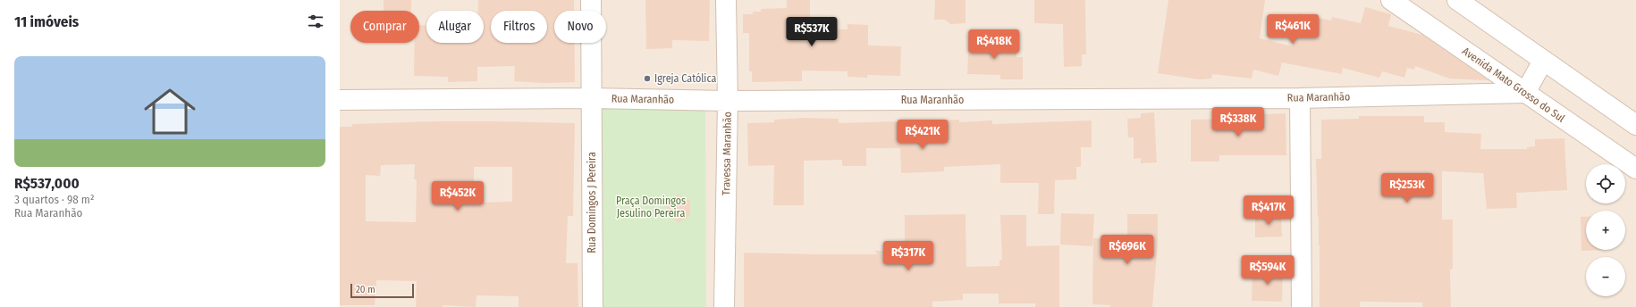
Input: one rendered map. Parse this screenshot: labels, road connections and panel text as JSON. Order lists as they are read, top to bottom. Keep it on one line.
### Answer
{"streets":{"street":["Avenida Mato Grosso do Sul","Rua Maranhão","Travessa Maranhão","Rua Domingos J Pereira"]},"crossings":[["Avenida Mato Grosso do Sul","Rua Maranhão"],["Rua Maranhão","Travessa Maranhão"],["Rua Maranhão","Rua Domingos J Pereira"]],"parks":["Praça Domingos Jesulino Pereira"],"places":["Igreja Católica"],"scale_bar":"20 m","page":{"heading":"11 imóveis","chip":["Comprar","Alugar","Filtros","Novo"],"price":["R$461K","R$537K","R$418K","R$338K","R$421K","R$253K","R$452K","R$417K","R$696K","R$317K","R$594K"],"list":[{"name":"R$537,000","note":"3 quartos · 98 m² · Rua Maranhão"}],"map_buttons":["+","−"],"scale":"20 m"}}
